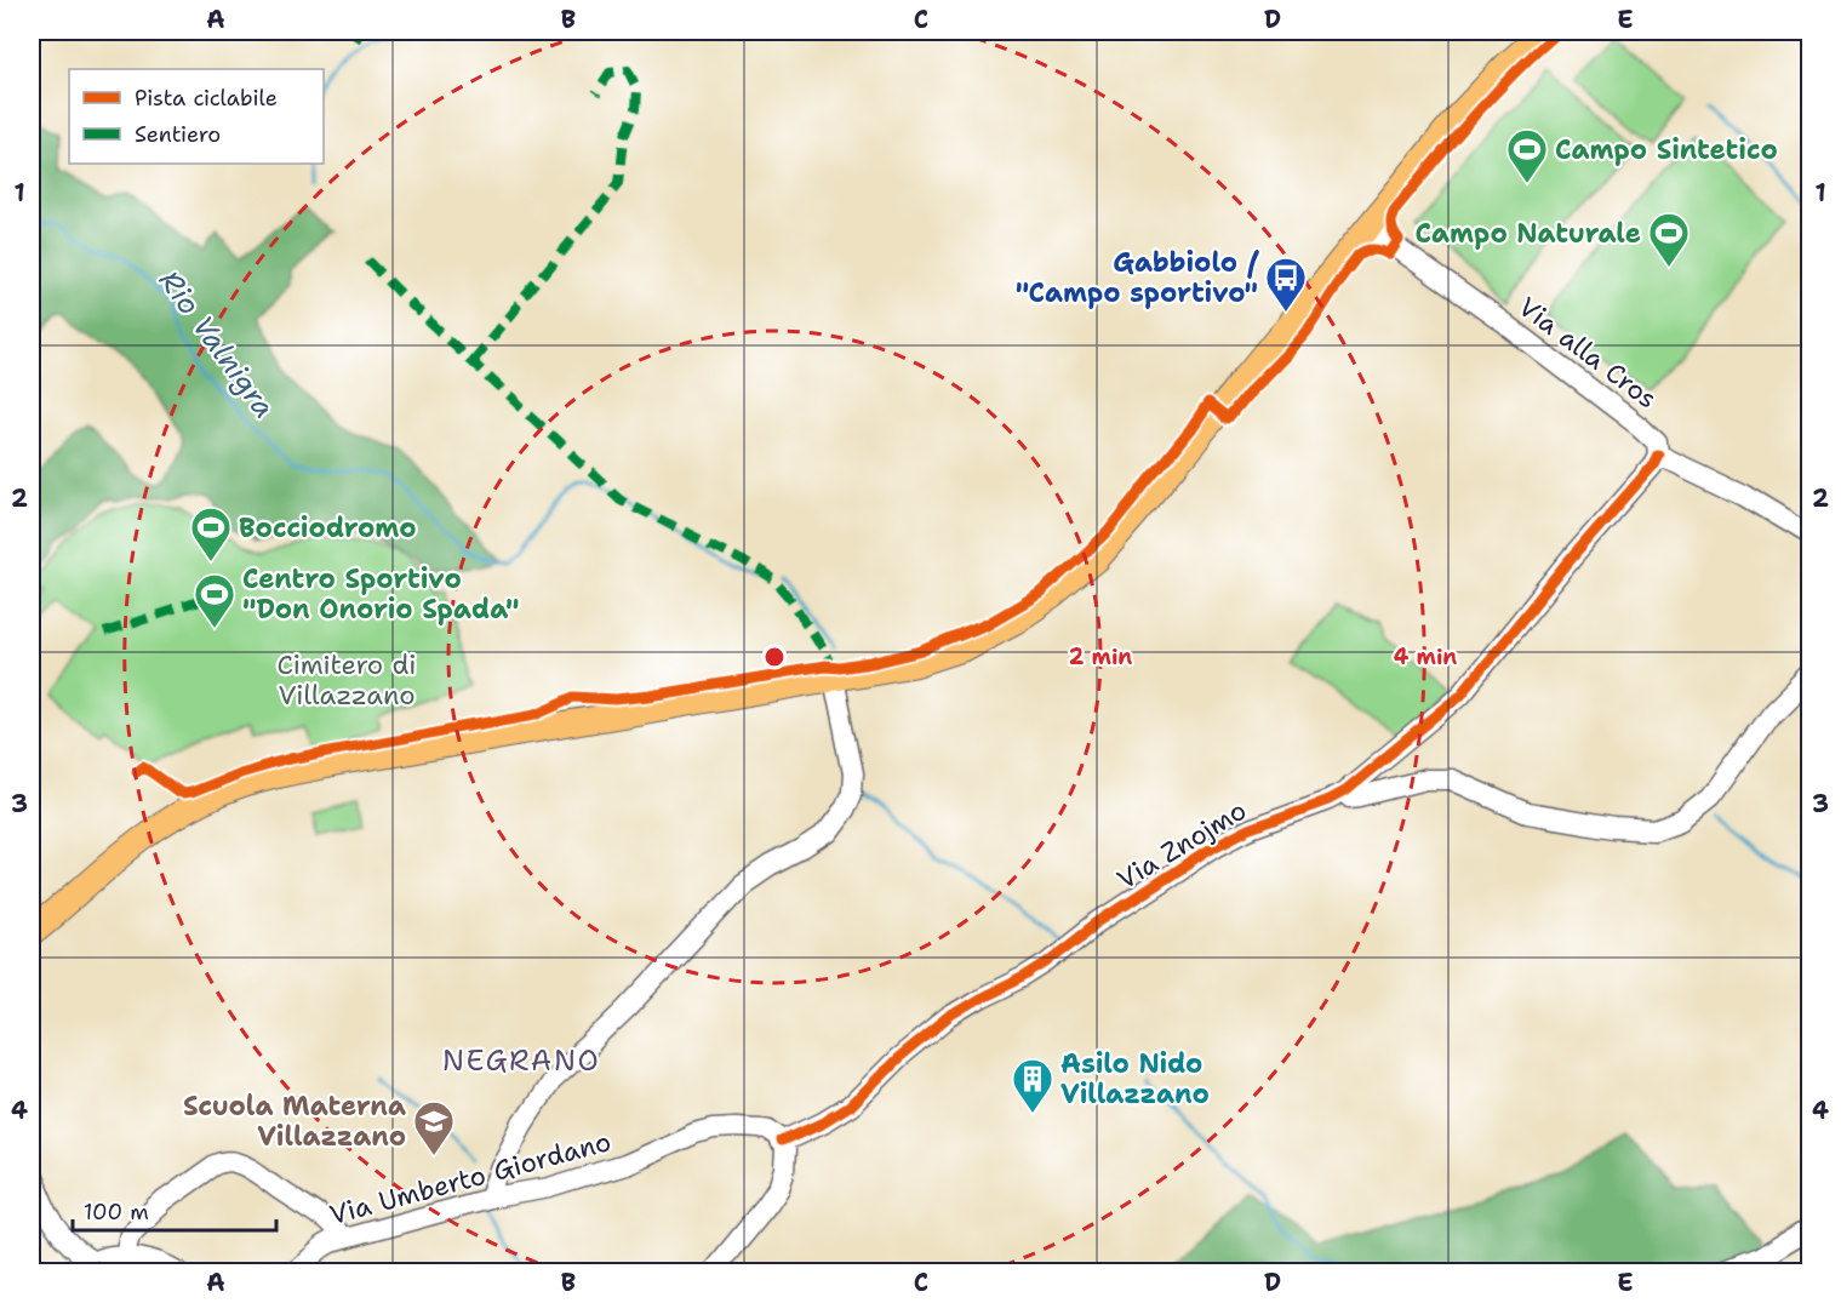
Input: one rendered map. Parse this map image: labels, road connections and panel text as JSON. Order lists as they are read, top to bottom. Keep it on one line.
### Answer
{"streets":{"street":["Via alla Cros","Via Znojmo","Via Umberto Giordano"]},"crossings":[["Via alla Cros","Via Znojmo"],["Via Znojmo","Via Umberto Giordano"]],"districts":["NEGRANO"],"water":["Rio Valnigra"],"parks":["Cimitero di Villazzano"],"places":{"sports":["Campo Sintetico","Campo Naturale","Bocciodromo","Centro Sportivo \"Don Onorio Spada\""],"bus stop":["Gabbiolo / \"Campo sportivo\""],"building":["Asilo Nido Villazzano"],"school or university":["Scuola Materna Villazzano"]},"legend":["Pista ciclabile","Sentiero"],"scale_bar":"100 m","grid":{"columns":["A","B","C","D","E"],"rows":["1","2","3","4"]},"rings":["2 min","4 min"]}
